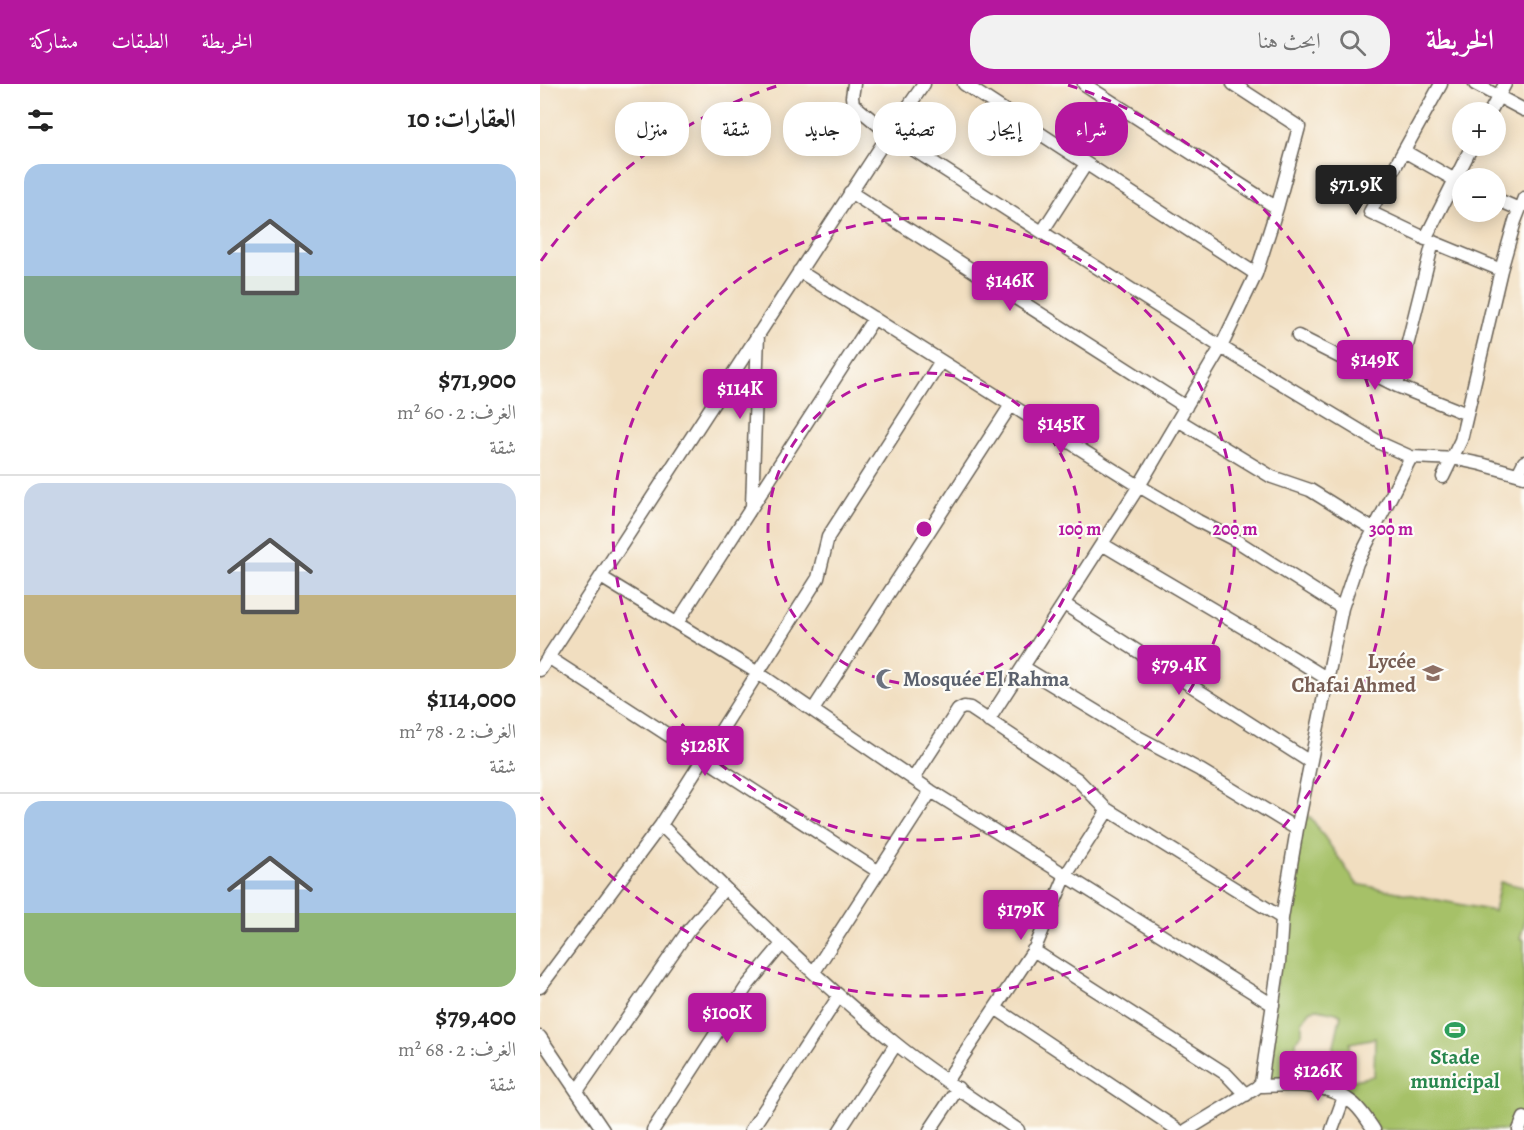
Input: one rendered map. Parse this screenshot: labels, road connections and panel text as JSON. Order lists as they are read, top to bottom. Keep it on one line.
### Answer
{"places":{"school or university":["Lycée Chafai Ahmed"],"mosque":["Mosquée El Rahma"],"sports":["Stade municipal"]},"page":{"header":"الخريطة","search":"ابحث هنا","nav":["الخريطة","الطبقات","مشاركة"],"heading":"العقارات: 10","map_buttons":["+","−"],"chip":["شراء","إيجار","تصفية","جديد","شقة","منزل"],"list":[{"name":"$71,900","note":"الغرف: 2 · 60 m² · شقة"},{"name":"$114,000","note":"الغرف: 2 · 78 m² · شقة"},{"name":"$79,400","note":"الغرف: 2 · 68 m² · شقة"}],"price":["$71.9K","$146K","$149K","$114K","$145K","$79.4K","$128K","$179K","$100K","$126K"]},"rings":["100 m","200 m","300 m"]}
